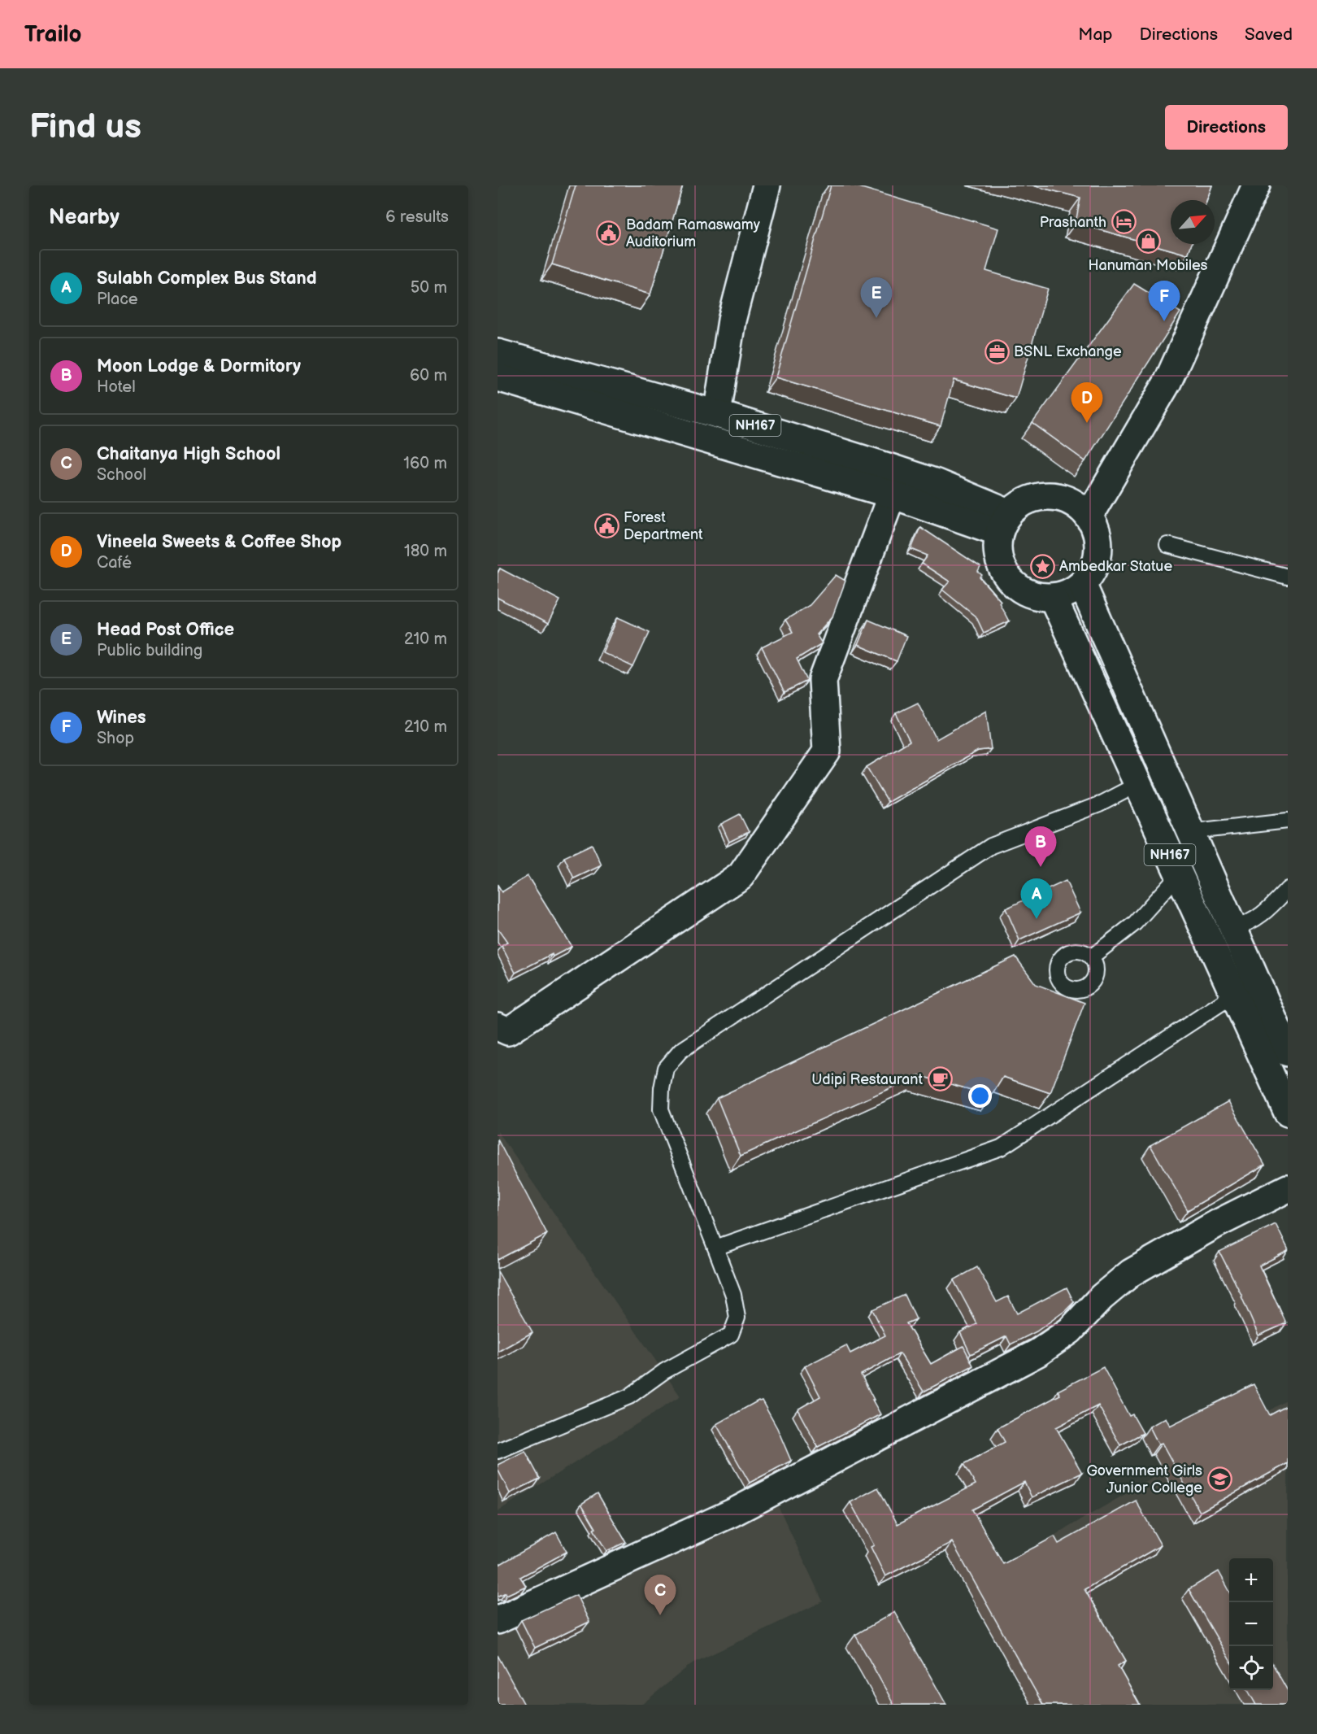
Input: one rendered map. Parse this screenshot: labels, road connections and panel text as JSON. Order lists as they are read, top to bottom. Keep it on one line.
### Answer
{"streets":{"main road":["NH167"]},"places":{"hotel":["Prashanth"],"public building":["Badam Ramaswamy Auditorium","Forest Department"],"shop":["Hanuman Mobiles"],"office":["BSNL Exchange"],"place":["Ambedkar Statue"],"cafe":["Udipi Restaurant"],"school or university":["Government Girls Junior College"]},"north":"top right","page":{"header":"Trailo","nav":["Map","Directions","Saved"],"buttons":"Directions","title":"Find us","heading":["Nearby","6 results"],"list":[{"mark":"A","name":"Sulabh Complex Bus Stand","note":"Place","value":"50 m"},{"mark":"B","name":"Moon Lodge & Dormitory","note":"Hotel","value":"60 m"},{"mark":"C","name":"Chaitanya High School","note":"School","value":"160 m"},{"mark":"D","name":"Vineela Sweets & Coffee Shop","note":"Café","value":"180 m"},{"mark":"E","name":"Head Post Office","note":"Public building","value":"210 m"},{"mark":"F","name":"Wines","note":"Shop","value":"210 m"}],"pins":["E","F","D","B","A","C"],"map_buttons":["+","−"]}}
